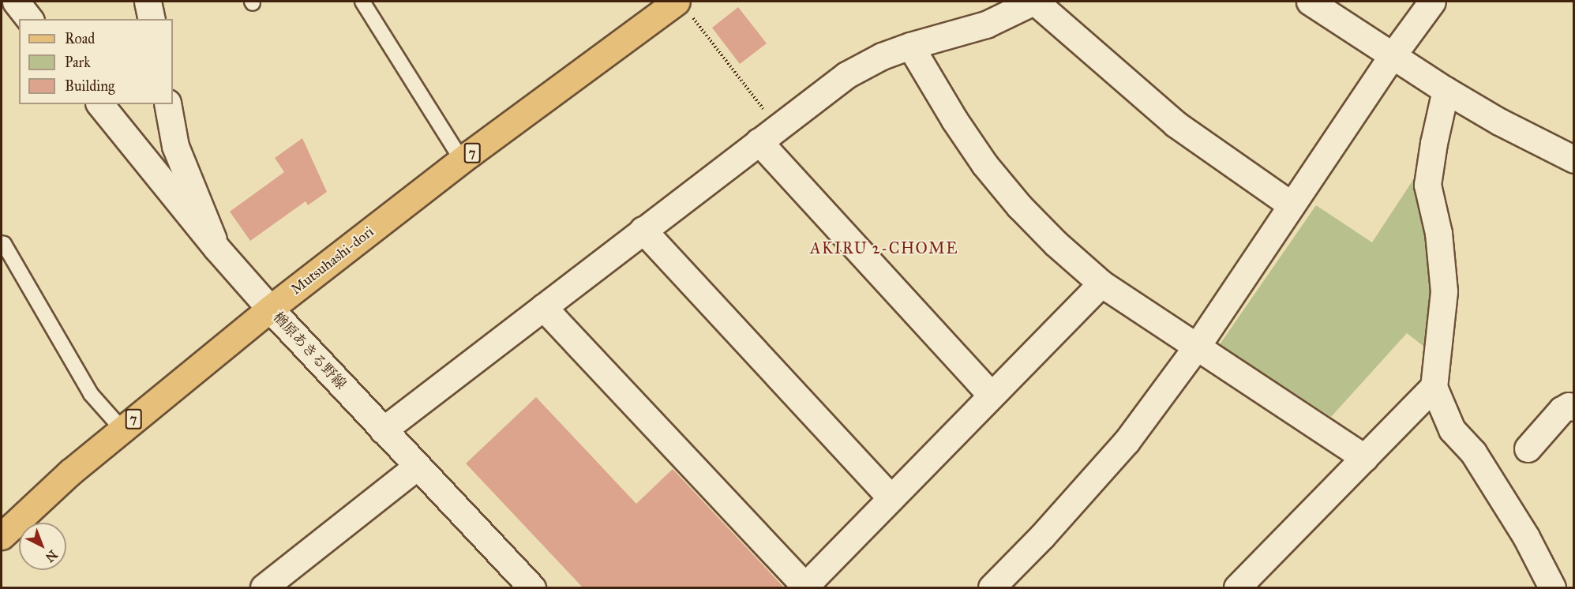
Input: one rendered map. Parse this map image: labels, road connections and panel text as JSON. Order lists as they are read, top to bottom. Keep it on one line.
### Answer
{"streets":{"main road":["7","Mutsuhashi-dori"],"street":["楢原あきる野線"]},"crossings":[["Mutsuhashi-dori","楢原あきる野線"]],"districts":["AKIRU 2-CHOME"],"legend":["Road","Park","Building"],"north":"bottom right"}
